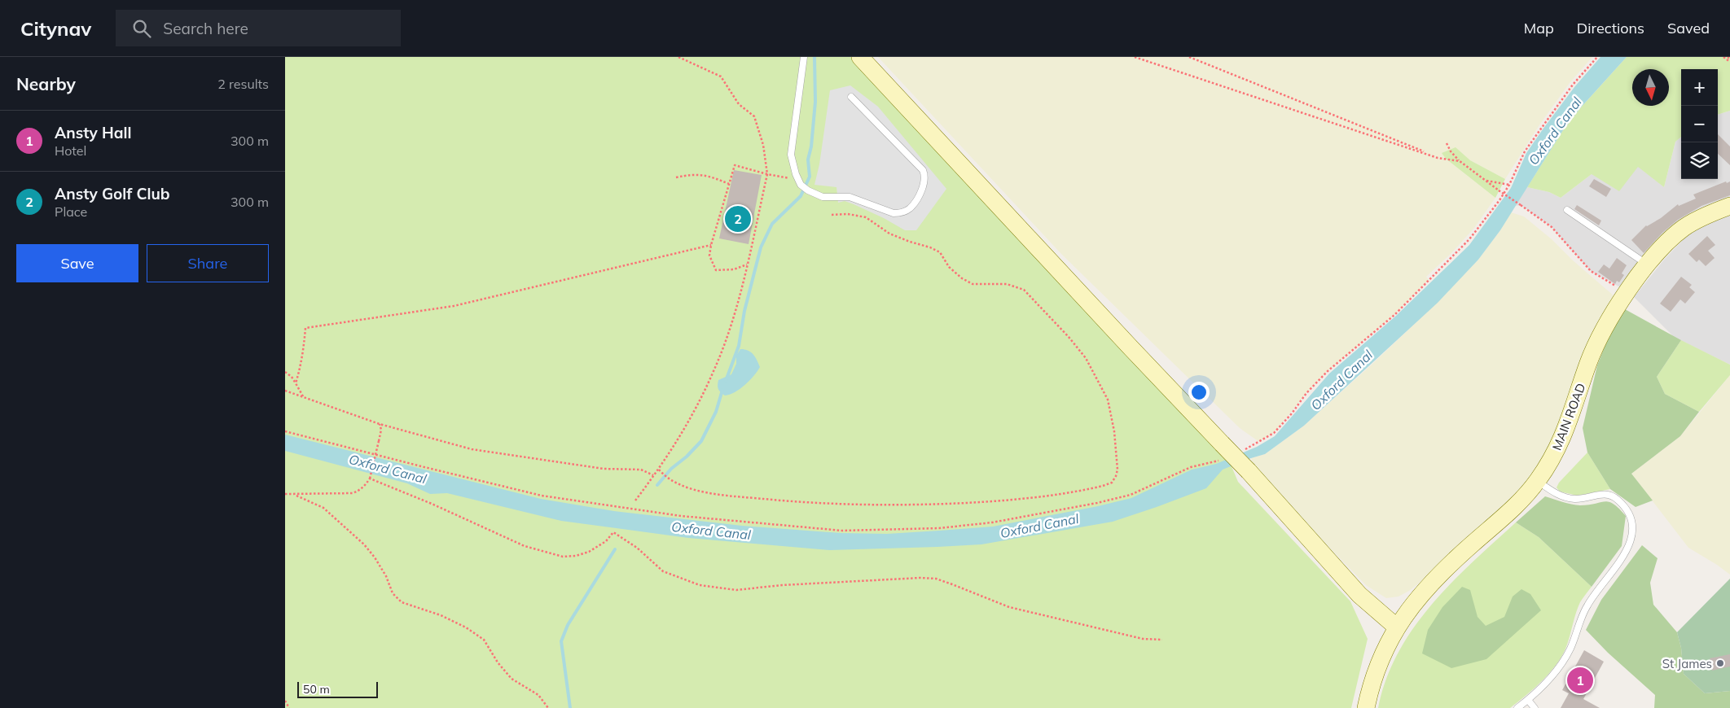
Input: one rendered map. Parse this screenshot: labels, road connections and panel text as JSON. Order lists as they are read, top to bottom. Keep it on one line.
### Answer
{"streets":{"main road":["MAIN ROAD"]},"water":["Oxford Canal"],"places":["St James"],"scale_bar":"50 m","north":"bottom","page":{"header":"Citynav","search":"Search here","nav":["Map","Directions","Saved"],"heading":["Nearby","2 results"],"map_buttons":["+","−"],"list":[{"mark":"1","name":"Ansty Hall","note":"Hotel","value":"300 m"},{"mark":"2","name":"Ansty Golf Club","note":"Place","value":"300 m"}],"pins":["2","1"],"buttons":["Save","Share"],"scale":"50 m"}}
